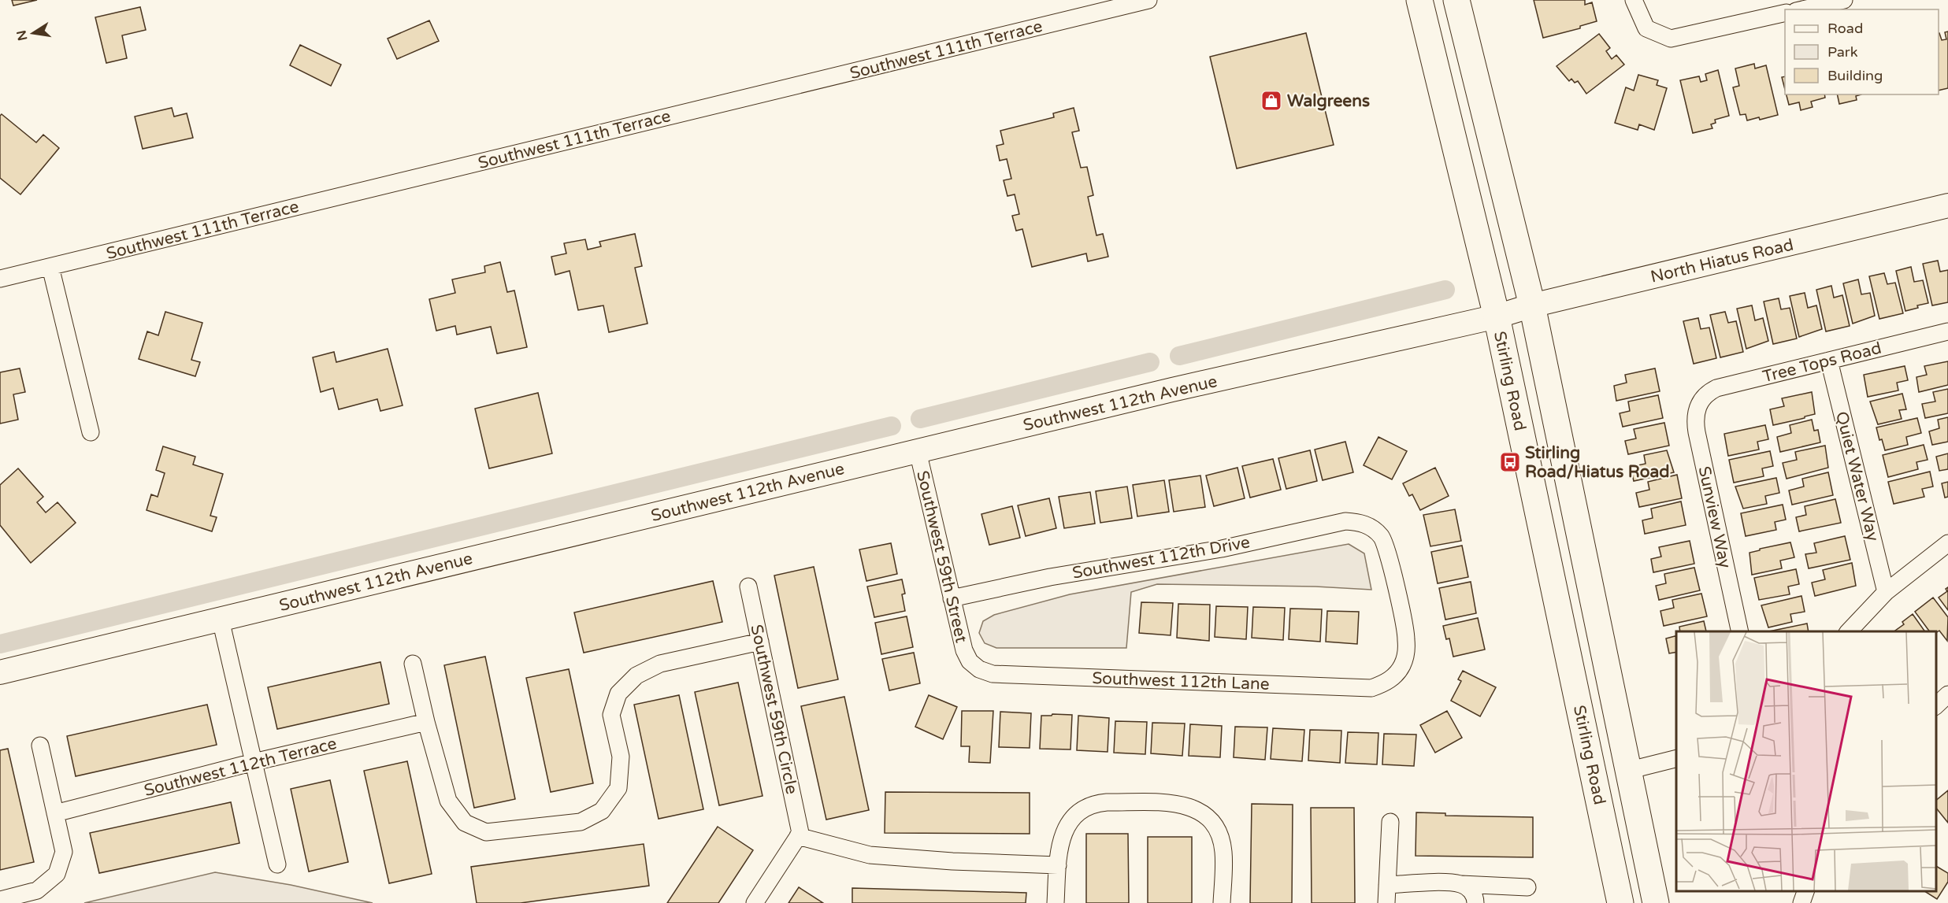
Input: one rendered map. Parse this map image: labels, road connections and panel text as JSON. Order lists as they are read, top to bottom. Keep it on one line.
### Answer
{"streets":{"main road":["Stirling Road"],"street":["Southwest 111th Terrace","North Hiatus Road","Tree Tops Road","Southwest 112th Avenue","Quiet Water Way","Sunview Way","Southwest 59th Street","Southwest 112th Drive","Southwest 112th Lane","Southwest 59th Circle","Southwest 112th Terrace"]},"crossings":[["North Hiatus Road","Stirling Road"],["North Hiatus Road","Southwest 112th Avenue"],["Tree Tops Road","Quiet Water Way"],["Tree Tops Road","Sunview Way"],["Stirling Road","Southwest 112th Avenue"],["Southwest 112th Avenue","Southwest 59th Street"],["Southwest 59th Street","Southwest 112th Drive"],["Southwest 59th Street","Southwest 112th Lane"],["Southwest 112th Drive","Southwest 112th Lane"]],"places":{"shop":["Walgreens"],"bus stop":["Stirling Road/Hiatus Road"]},"legend":["Road","Park","Building"],"north":"left"}
